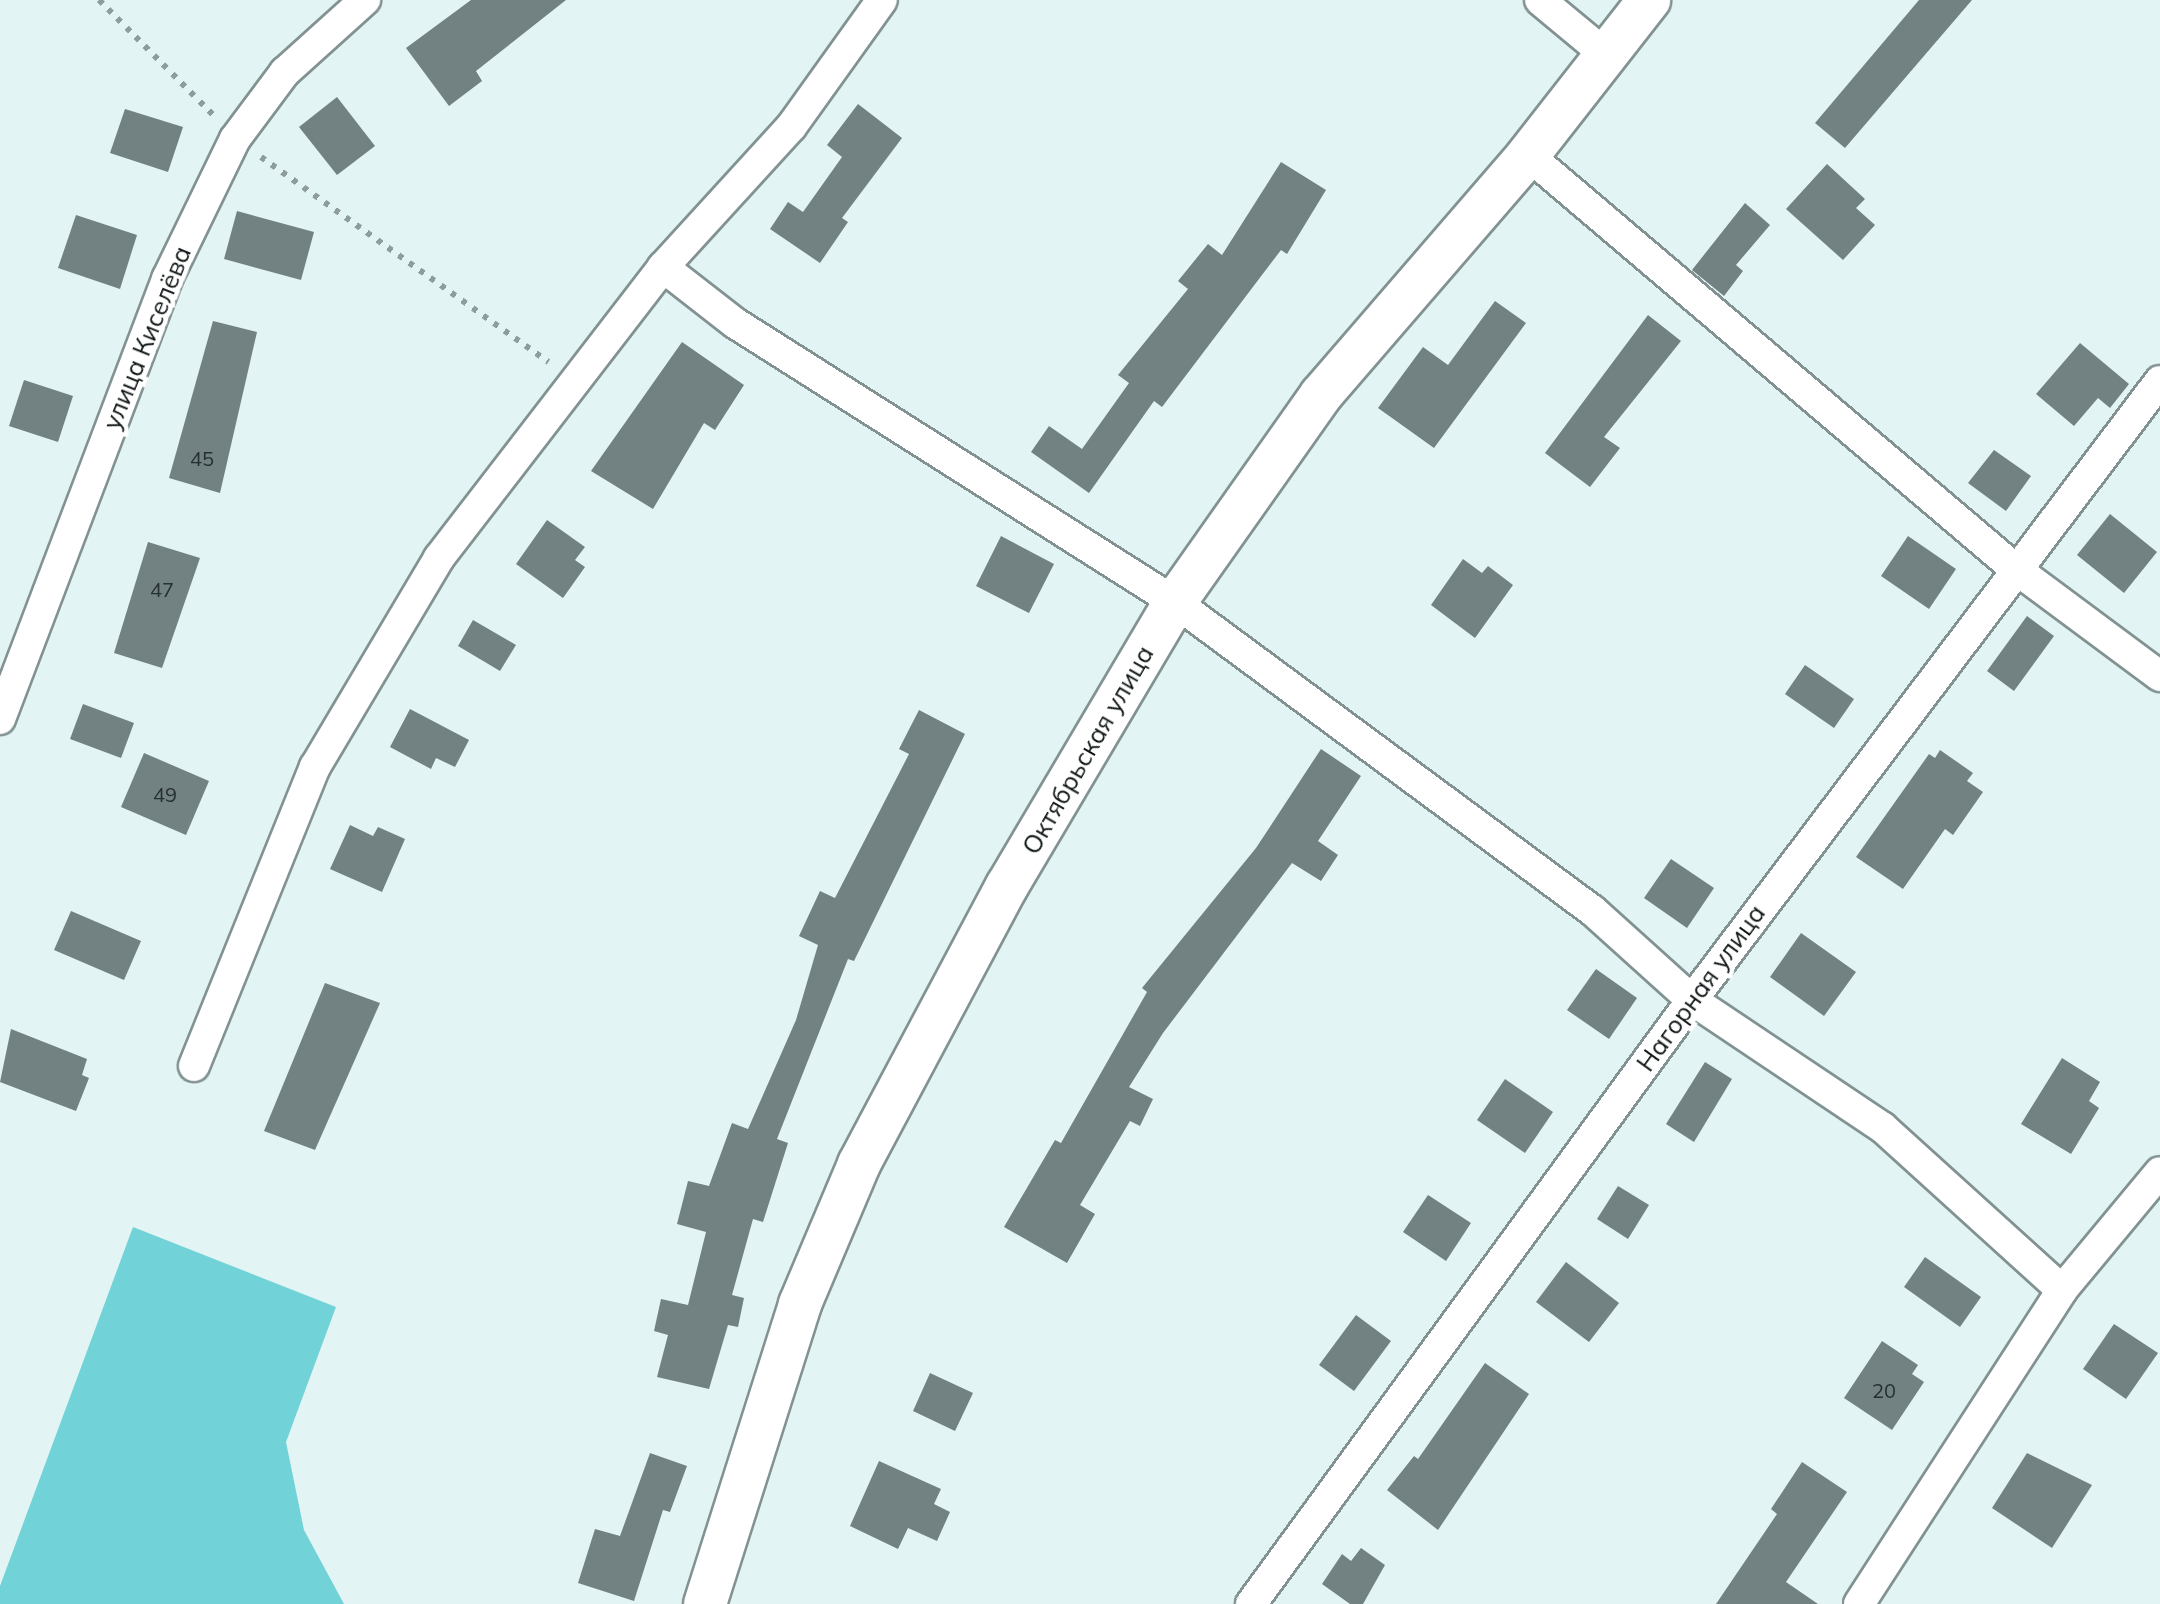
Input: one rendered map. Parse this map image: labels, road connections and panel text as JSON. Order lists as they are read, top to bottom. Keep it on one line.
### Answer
{"streets":{"street":["улица Киселёва","Октябрьская улица","Нагорная улица"]},"house_numbers":["45","47","49","20"]}
